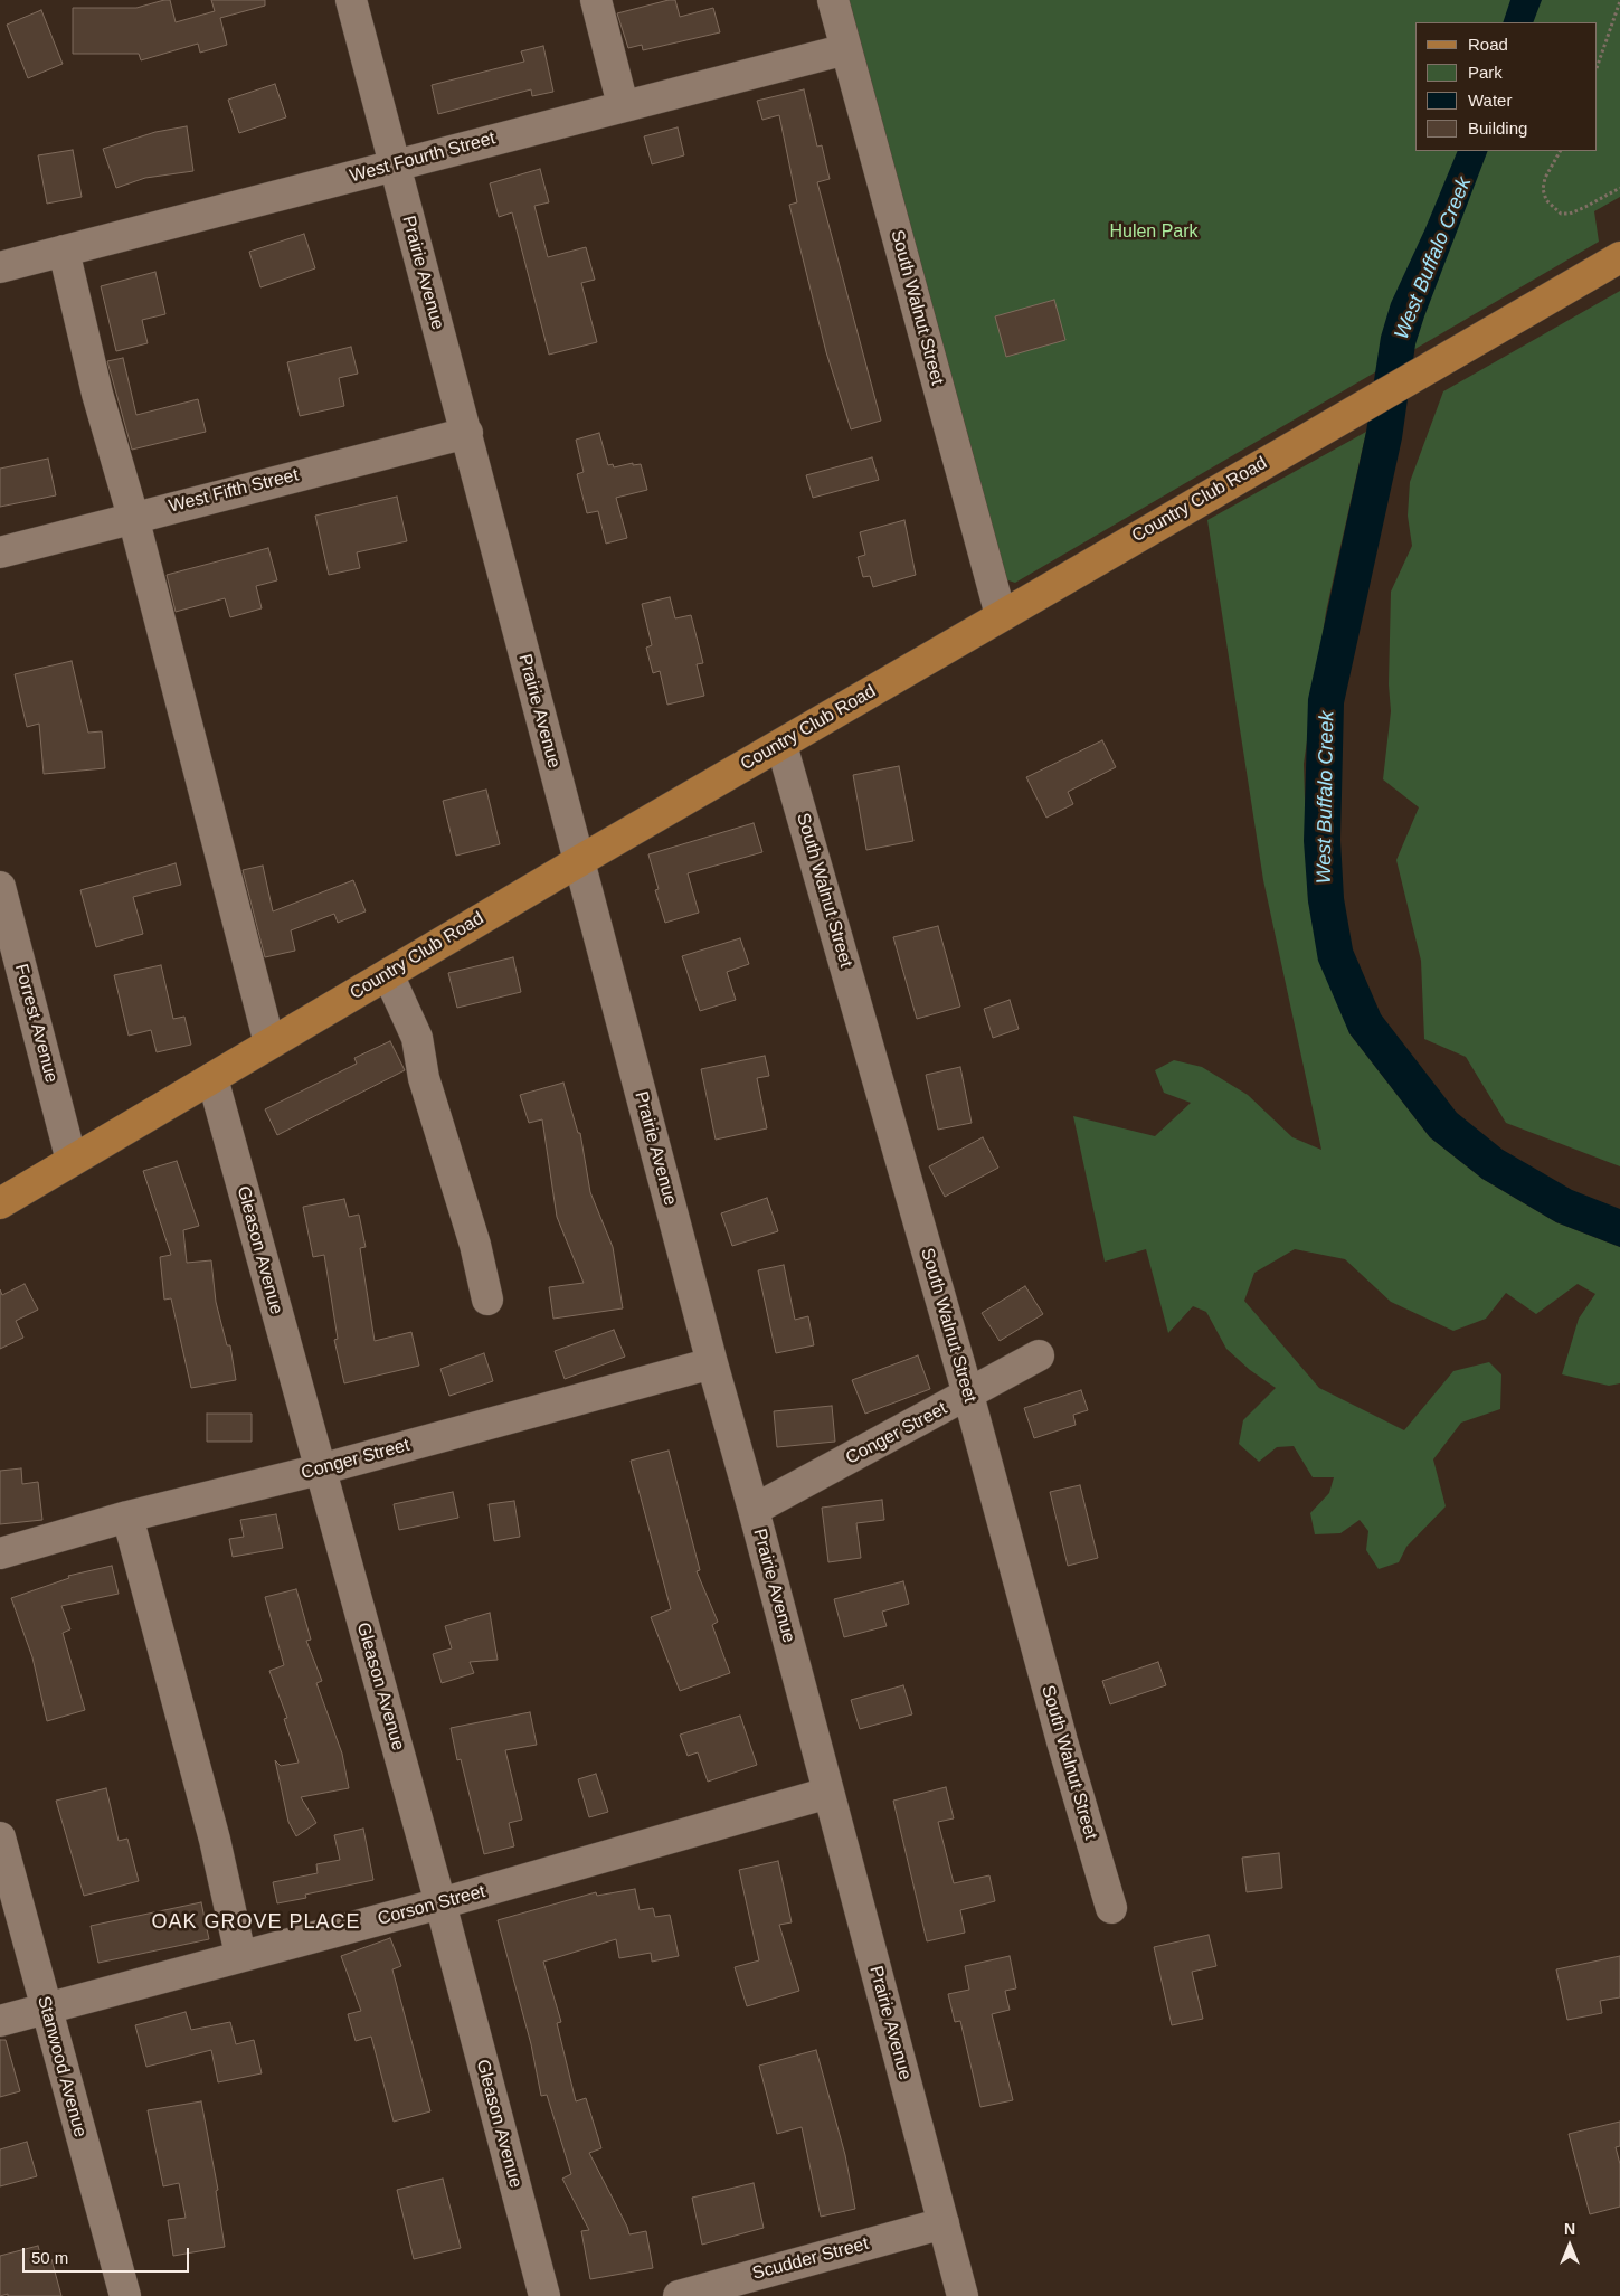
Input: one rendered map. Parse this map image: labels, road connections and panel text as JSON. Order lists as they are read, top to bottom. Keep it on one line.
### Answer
{"streets":{"main road":["Country Club Road"],"street":["West Fourth Street","Prairie Avenue","South Walnut Street","West Fifth Street","Forrest Avenue","Gleason Avenue","Conger Street","Corson Street","Stanwood Avenue","Scudder Street"]},"crossings":[["West Fourth Street","Prairie Avenue"],["West Fourth Street","South Walnut Street"],["Prairie Avenue","West Fifth Street"],["Prairie Avenue","Country Club Road"],["Prairie Avenue","Conger Street"],["Prairie Avenue","Corson Street"],["Prairie Avenue","Scudder Street"],["South Walnut Street","Country Club Road"],["South Walnut Street","Conger Street"],["Country Club Road","Forrest Avenue"],["Country Club Road","Gleason Avenue"],["Gleason Avenue","Conger Street"],["Gleason Avenue","Corson Street"],["Corson Street","Stanwood Avenue"]],"districts":["OAK GROVE PLACE"],"water":["West Buffalo Creek"],"parks":["Hulen Park"],"legend":["Road","Park","Water","Building"],"scale_bar":"50 m","north":"top"}
